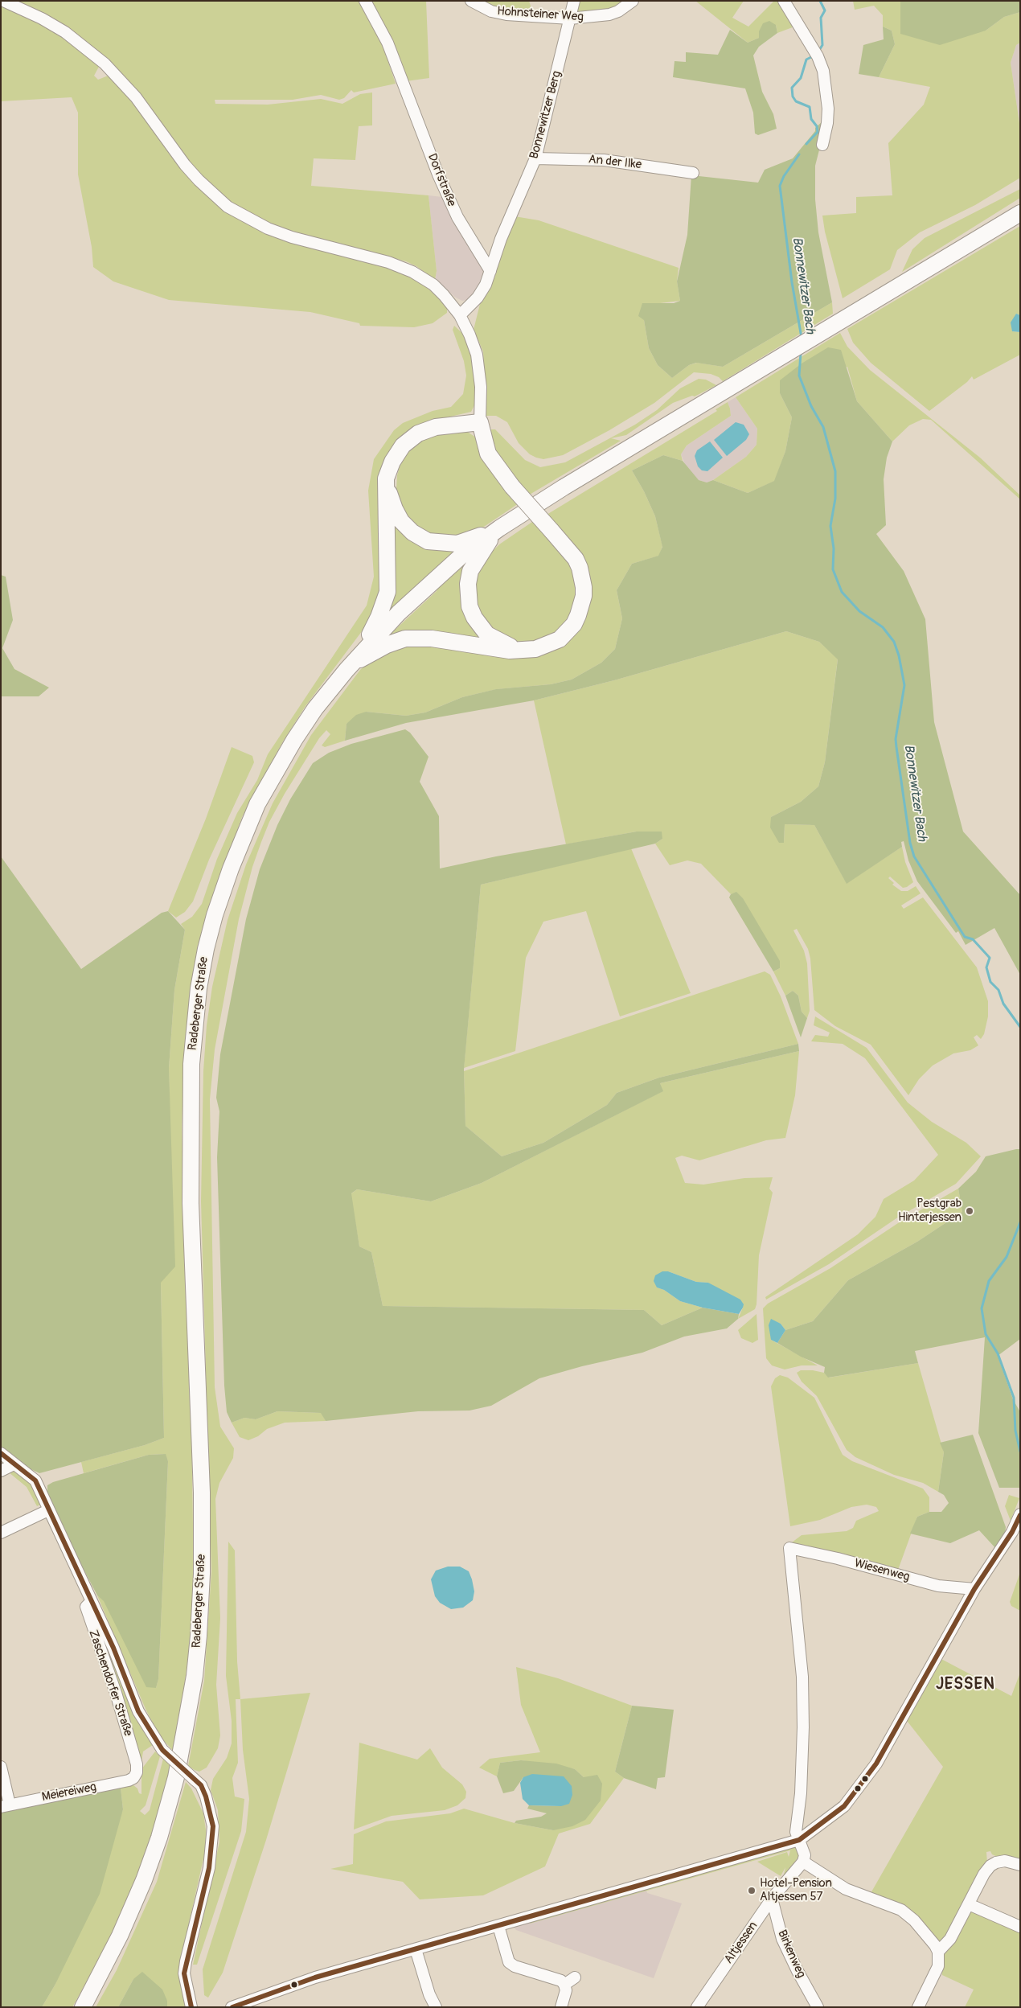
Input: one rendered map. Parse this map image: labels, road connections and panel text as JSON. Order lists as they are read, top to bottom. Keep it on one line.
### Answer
{"streets":{"highway":["Radeberger Straße"],"street":["Hohnsteiner Weg","Bonnewitzer Berg","An der Ilke","Dorfstraße","Wiesenweg","Zaschendorfer Straße","Meiereiweg","Altjessen","Birkenweg"]},"crossings":[["Hohnsteiner Weg","Bonnewitzer Berg"],["Bonnewitzer Berg","An der Ilke"],["Bonnewitzer Berg","Dorfstraße"],["Zaschendorfer Straße","Meiereiweg"],["Altjessen","Birkenweg"]],"districts":["JESSEN"],"water":["Bonnewitzer Bach"],"places":["Pestgrab Hinterjessen","Hotel-Pension Altjessen 57"]}
